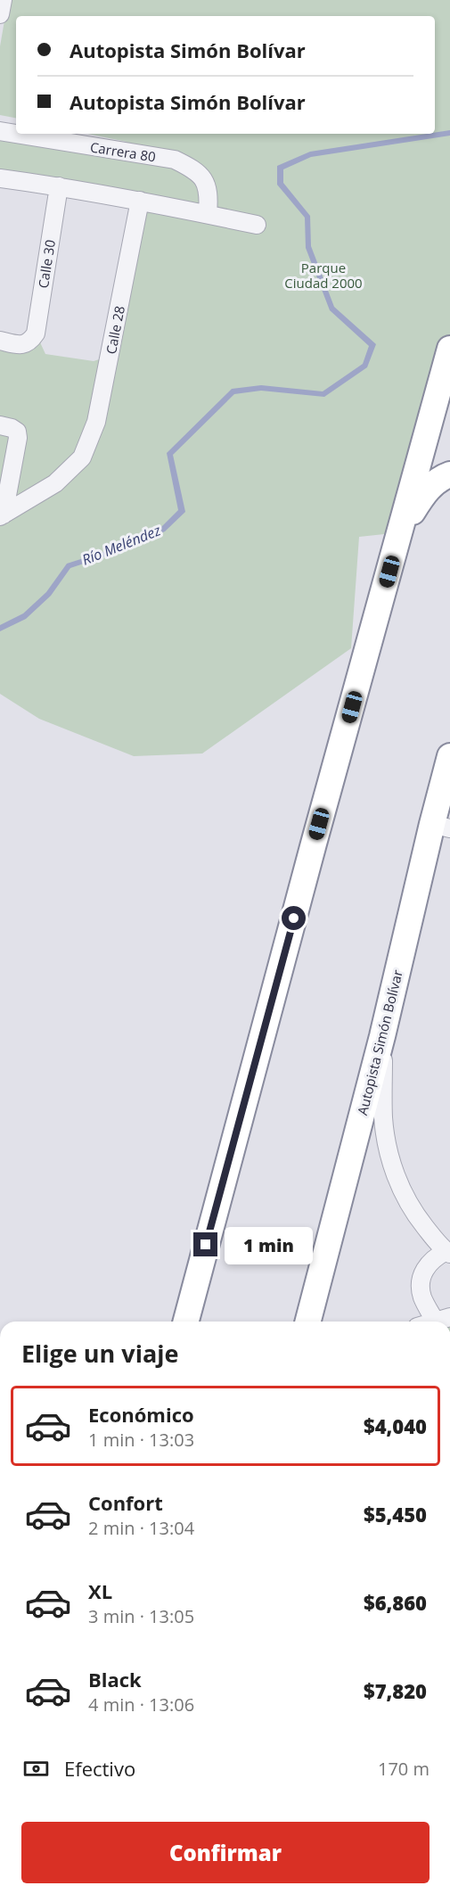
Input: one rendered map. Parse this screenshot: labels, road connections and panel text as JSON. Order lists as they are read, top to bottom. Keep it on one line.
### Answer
{"streets":{"highway":["Autopista Simón Bolívar"],"street":["Carrera 80","Calle 30","Calle 28"]},"water":["Río Meléndez"],"parks":["Parque Ciudad 2000"],"page":{"banner":["Autopista Simón Bolívar","Autopista Simón Bolívar"],"bubble":"1 min","heading":"Elige un viaje","list":[{"name":"Económico","note":"1 min · 13:03","value":"$4,040"},{"name":"Confort","note":"2 min · 13:04","value":"$5,450"},{"name":"XL","note":"3 min · 13:05","value":"$6,860"},{"name":"Black","note":"4 min · 13:06","value":"$7,820"}],"pay":["Efectivo","170 m"],"buttons":"Confirmar"}}
